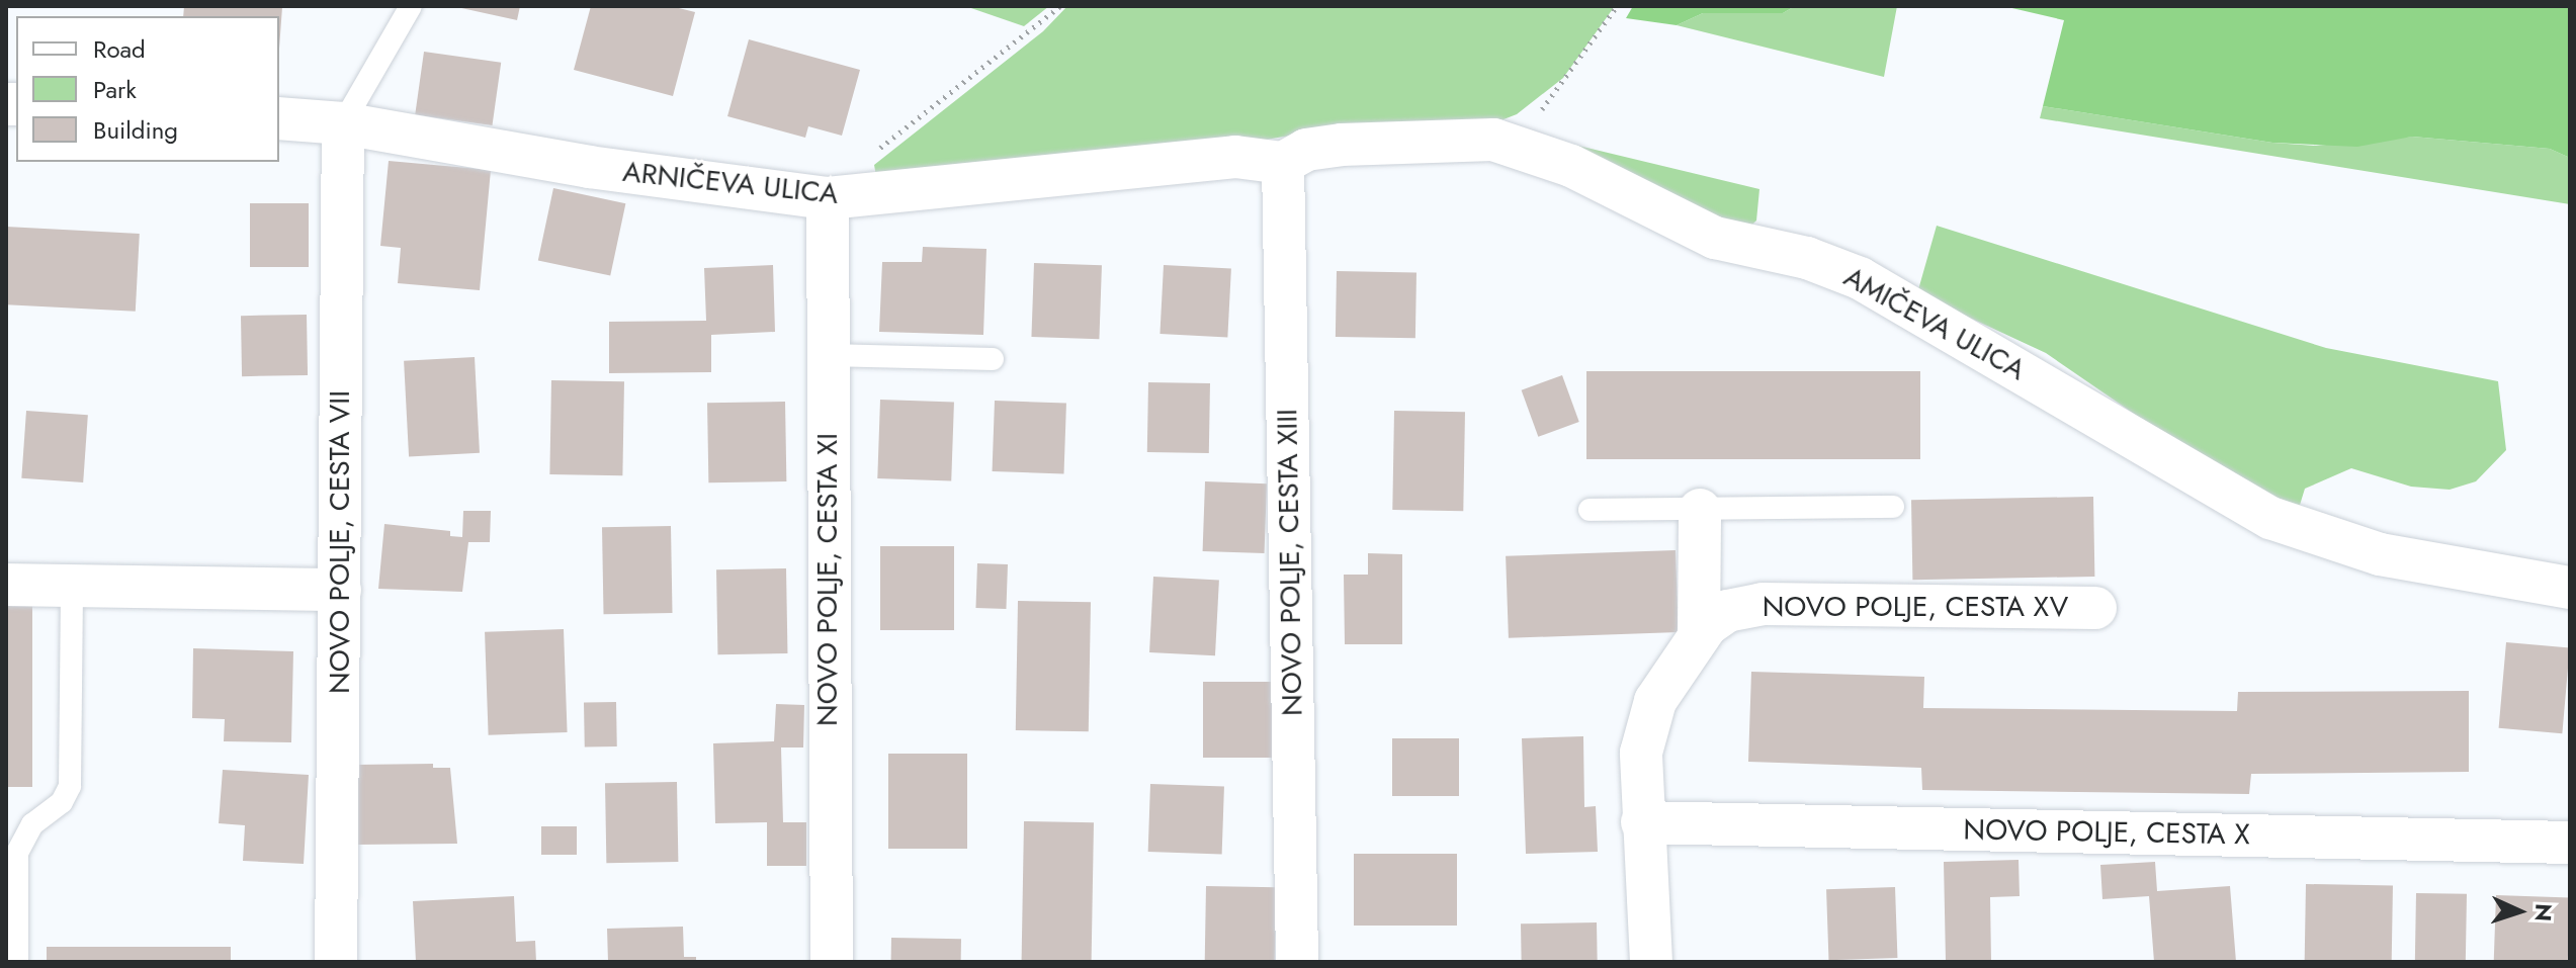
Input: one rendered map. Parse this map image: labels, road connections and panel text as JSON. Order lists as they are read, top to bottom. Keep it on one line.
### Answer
{"streets":{"street":["ARNIČEVA ULICA","AMIČEVA ULICA","NOVO POLJE, CESTA VII","NOVO POLJE, CESTA XIII","NOVO POLJE, CESTA XI","NOVO POLJE, CESTA XV","NOVO POLJE, CESTA X"]},"crossings":[["ARNIČEVA ULICA","AMIČEVA ULICA"],["ARNIČEVA ULICA","NOVO POLJE, CESTA VII"],["ARNIČEVA ULICA","NOVO POLJE, CESTA XIII"],["ARNIČEVA ULICA","NOVO POLJE, CESTA XI"],["AMIČEVA ULICA","NOVO POLJE, CESTA XIII"],["NOVO POLJE, CESTA XV","NOVO POLJE, CESTA X"]],"legend":["Road","Park","Building"],"north":"right"}
